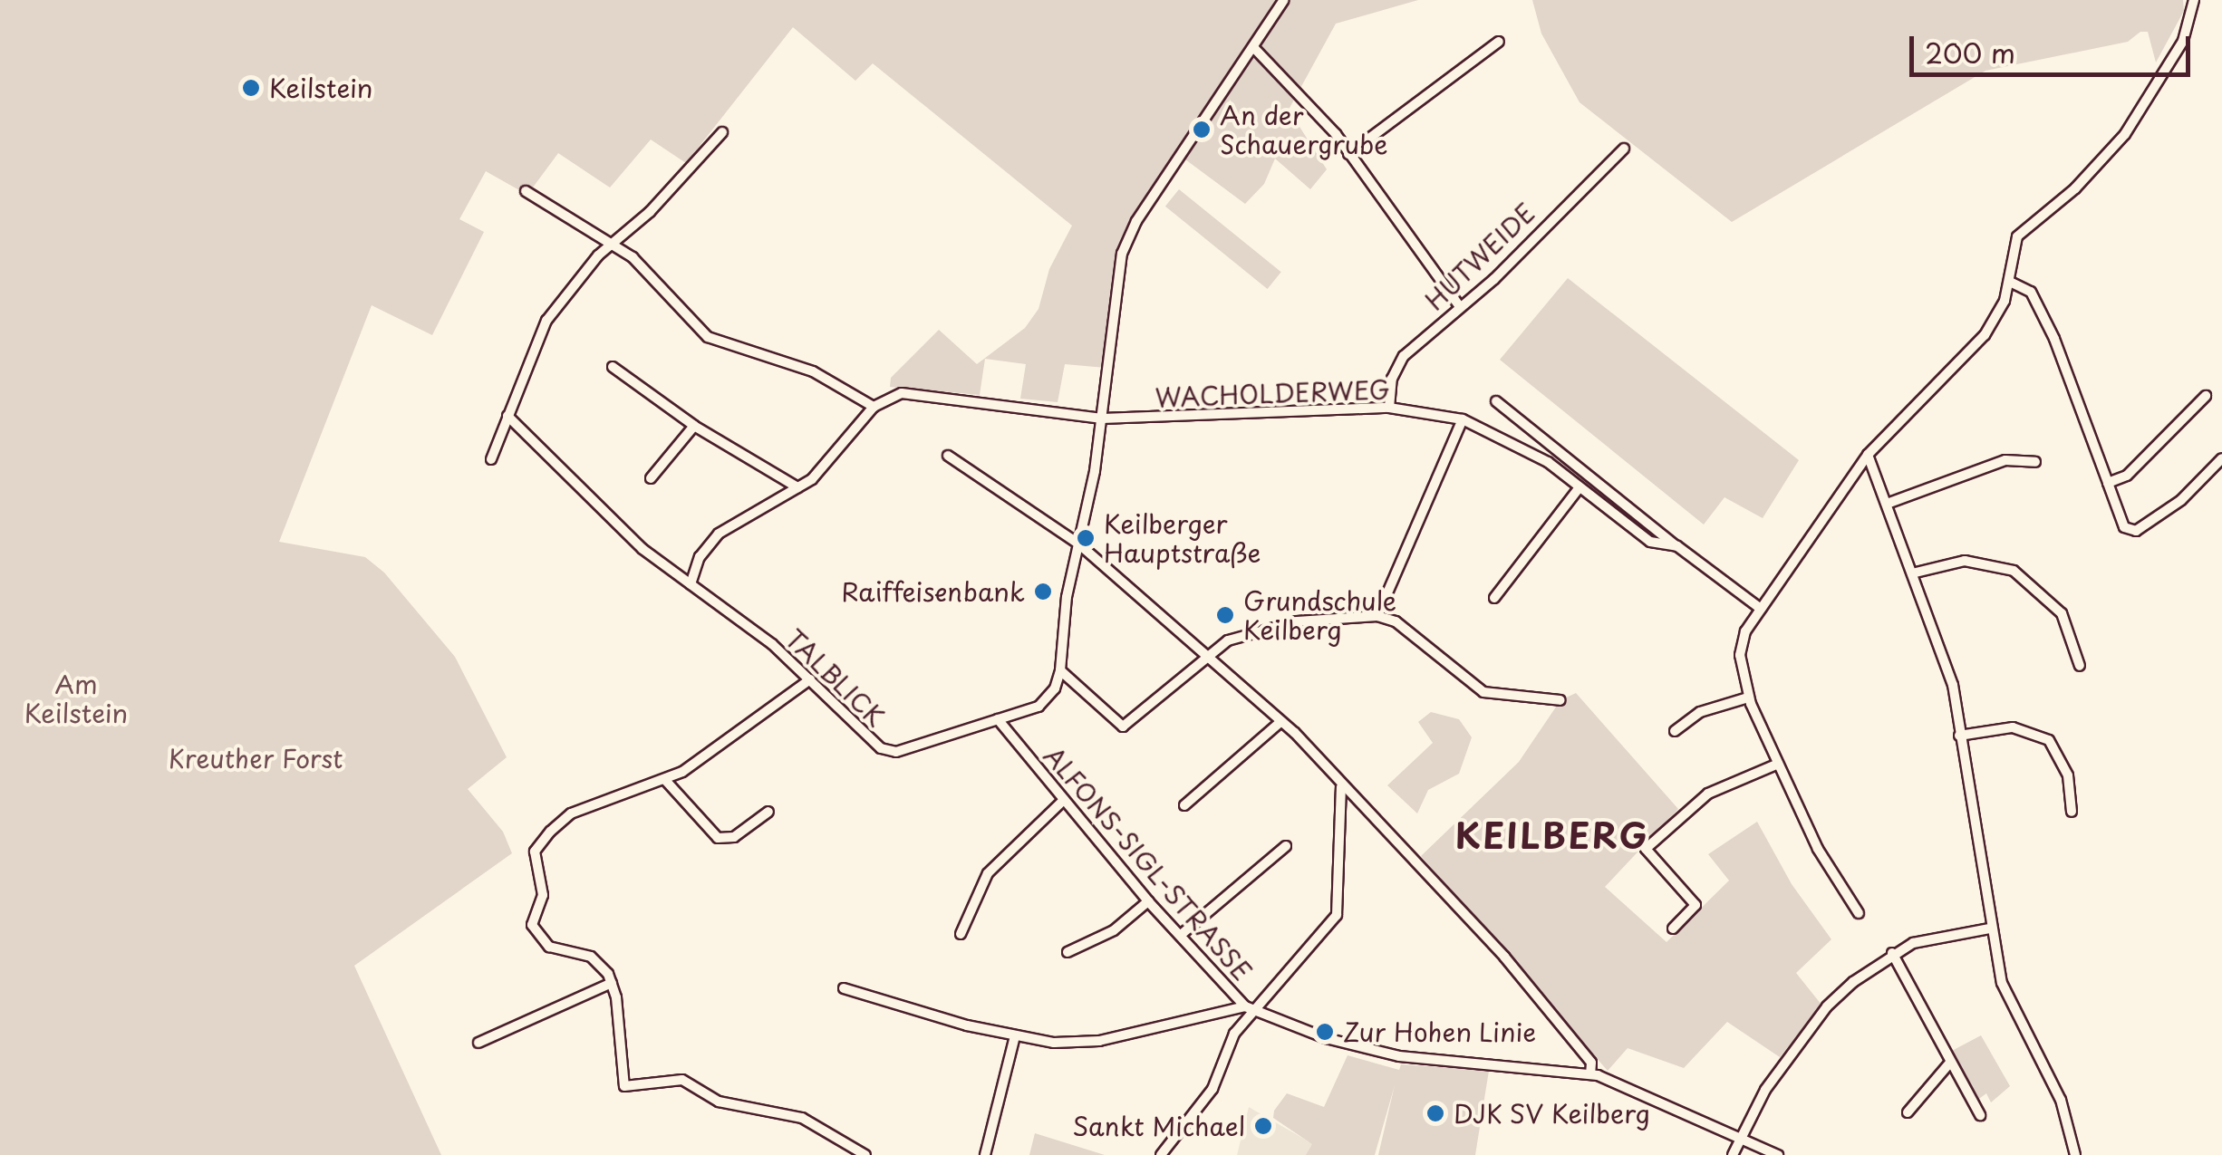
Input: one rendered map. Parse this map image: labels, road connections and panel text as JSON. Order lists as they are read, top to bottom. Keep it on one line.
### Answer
{"streets":{"street":["HUTWEIDE","WACHOLDERWEG","TALBLICK","ALFONS-SIGL-STRASSE"]},"crossings":[["HUTWEIDE","WACHOLDERWEG"],["WACHOLDERWEG","TALBLICK"],["TALBLICK","ALFONS-SIGL-STRASSE"]],"districts":["KEILBERG"],"parks":["Am Keilstein","Kreuther Forst"],"places":["Keilstein","An der Schauergrube","Keilberger Hauptstraße","Raiffeisenbank","Grundschule Keilberg","Zur Hohen Linie","DJK SV Keilberg","Sankt Michael"],"scale_bar":"200 m"}
